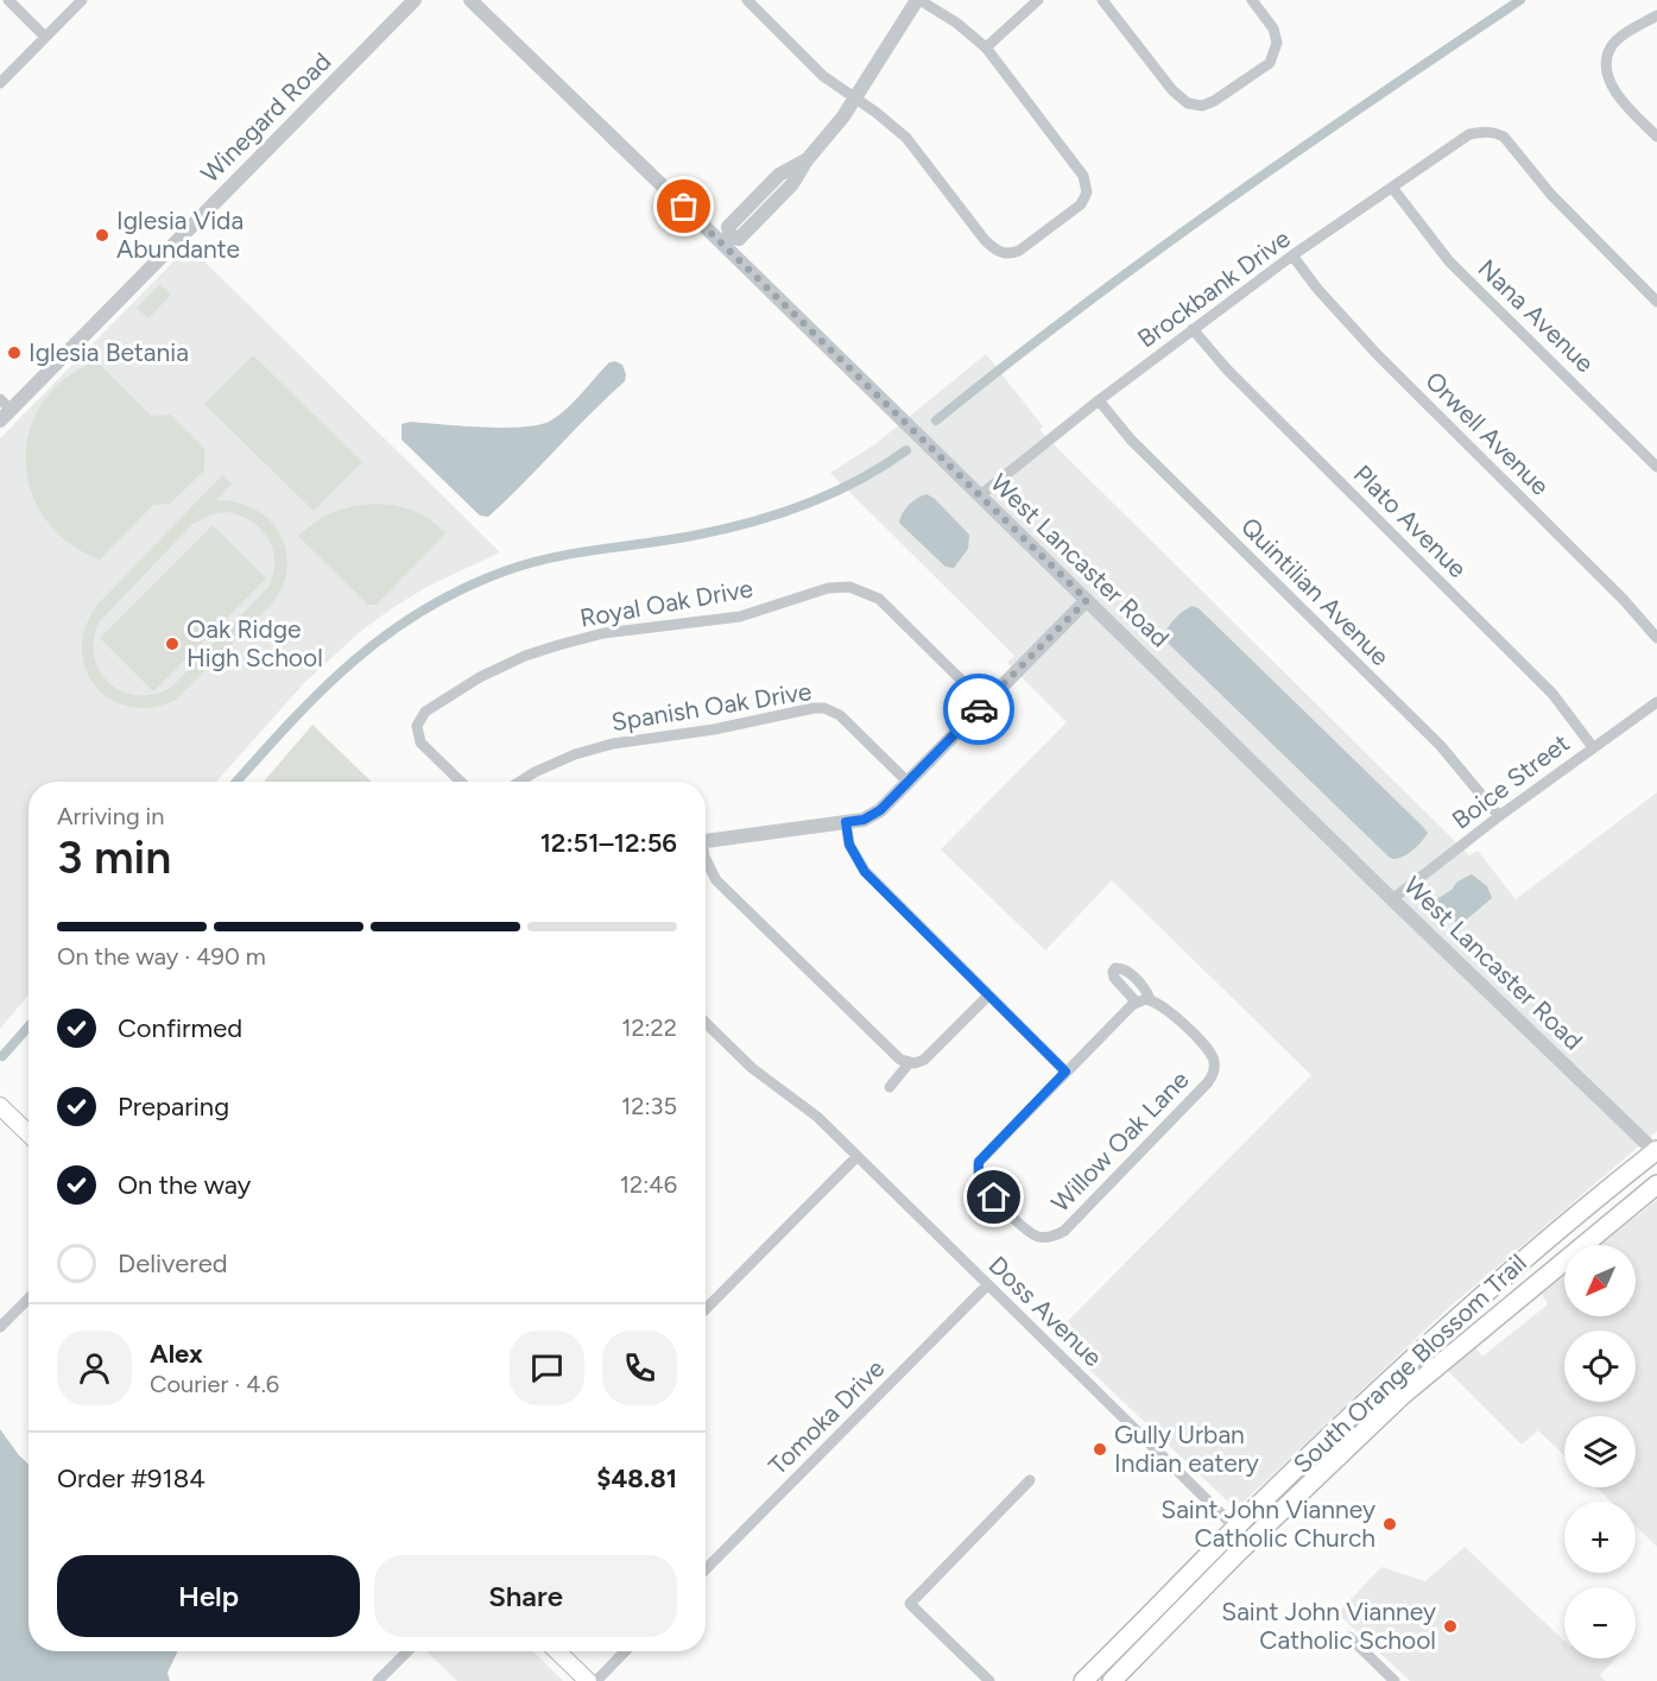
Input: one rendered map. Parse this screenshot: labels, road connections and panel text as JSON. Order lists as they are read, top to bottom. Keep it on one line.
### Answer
{"streets":{"main road":["South Orange Blossom Trail"],"street":["Winegard Road","Brockbank Drive","Nana Avenue","Orwell Avenue","Plato Avenue","West Lancaster Road","Quintilian Avenue","Royal Oak Drive","Spanish Oak Drive","Boice Street","Willow Oak Lane","Doss Avenue","Tomoka Drive"]},"crossings":[["Brockbank Drive","Nana Avenue"],["Brockbank Drive","Orwell Avenue"],["Brockbank Drive","Plato Avenue"],["Brockbank Drive","West Lancaster Road"],["Brockbank Drive","Quintilian Avenue"],["Plato Avenue","Boice Street"],["West Lancaster Road","Boice Street"],["West Lancaster Road","South Orange Blossom Trail"],["Quintilian Avenue","Boice Street"],["Doss Avenue","South Orange Blossom Trail"],["Doss Avenue","Tomoka Drive"]],"places":["Iglesia Vida Abundante","Iglesia Betania","Oak Ridge High School","Gully Urban Indian eatery","Saint John Vianney Catholic Church","Saint John Vianney Catholic School"],"north":"bottom left","page":{"heading":["3 min","Arriving in","12:51–12:56"],"panel":["Alex","Courier · 4.6","Order #9184","$48.81"],"bar":"On the way · 490 m","list":[["Confirmed","12:22"],["Preparing","12:35"],["On the way","12:46"],"Delivered"],"map_buttons":["+","−"],"buttons":["Help","Share"]}}
